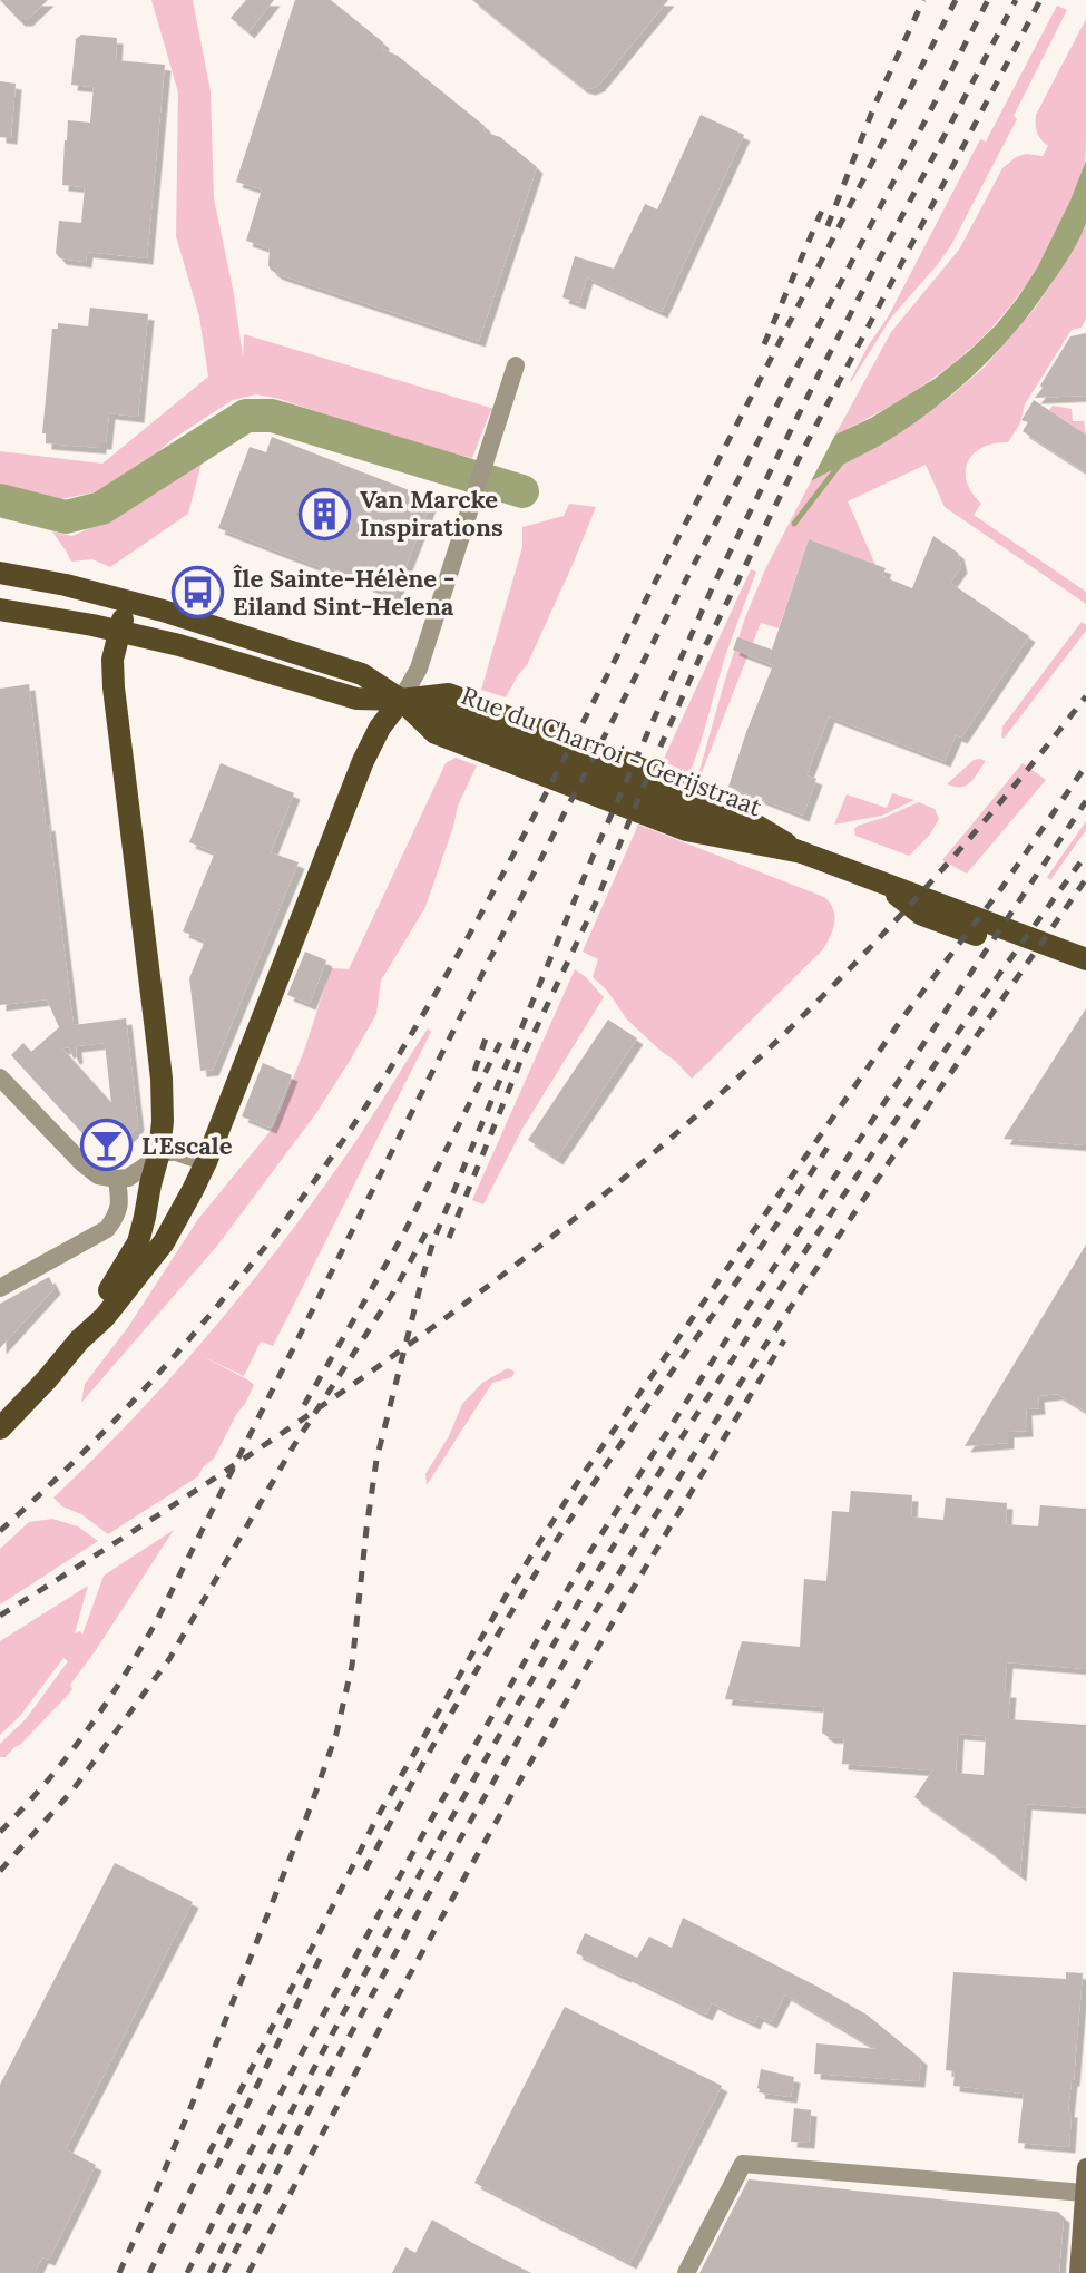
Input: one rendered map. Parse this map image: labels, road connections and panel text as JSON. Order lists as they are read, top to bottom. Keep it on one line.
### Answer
{"streets":{"main road":["Rue du Charroi - Gerijstraat"]},"places":{"building":["Van Marcke Inspirations"],"bus stop":["Île Sainte-Hélène - Eiland Sint-Helena"],"bar":["L'Escale"]}}
